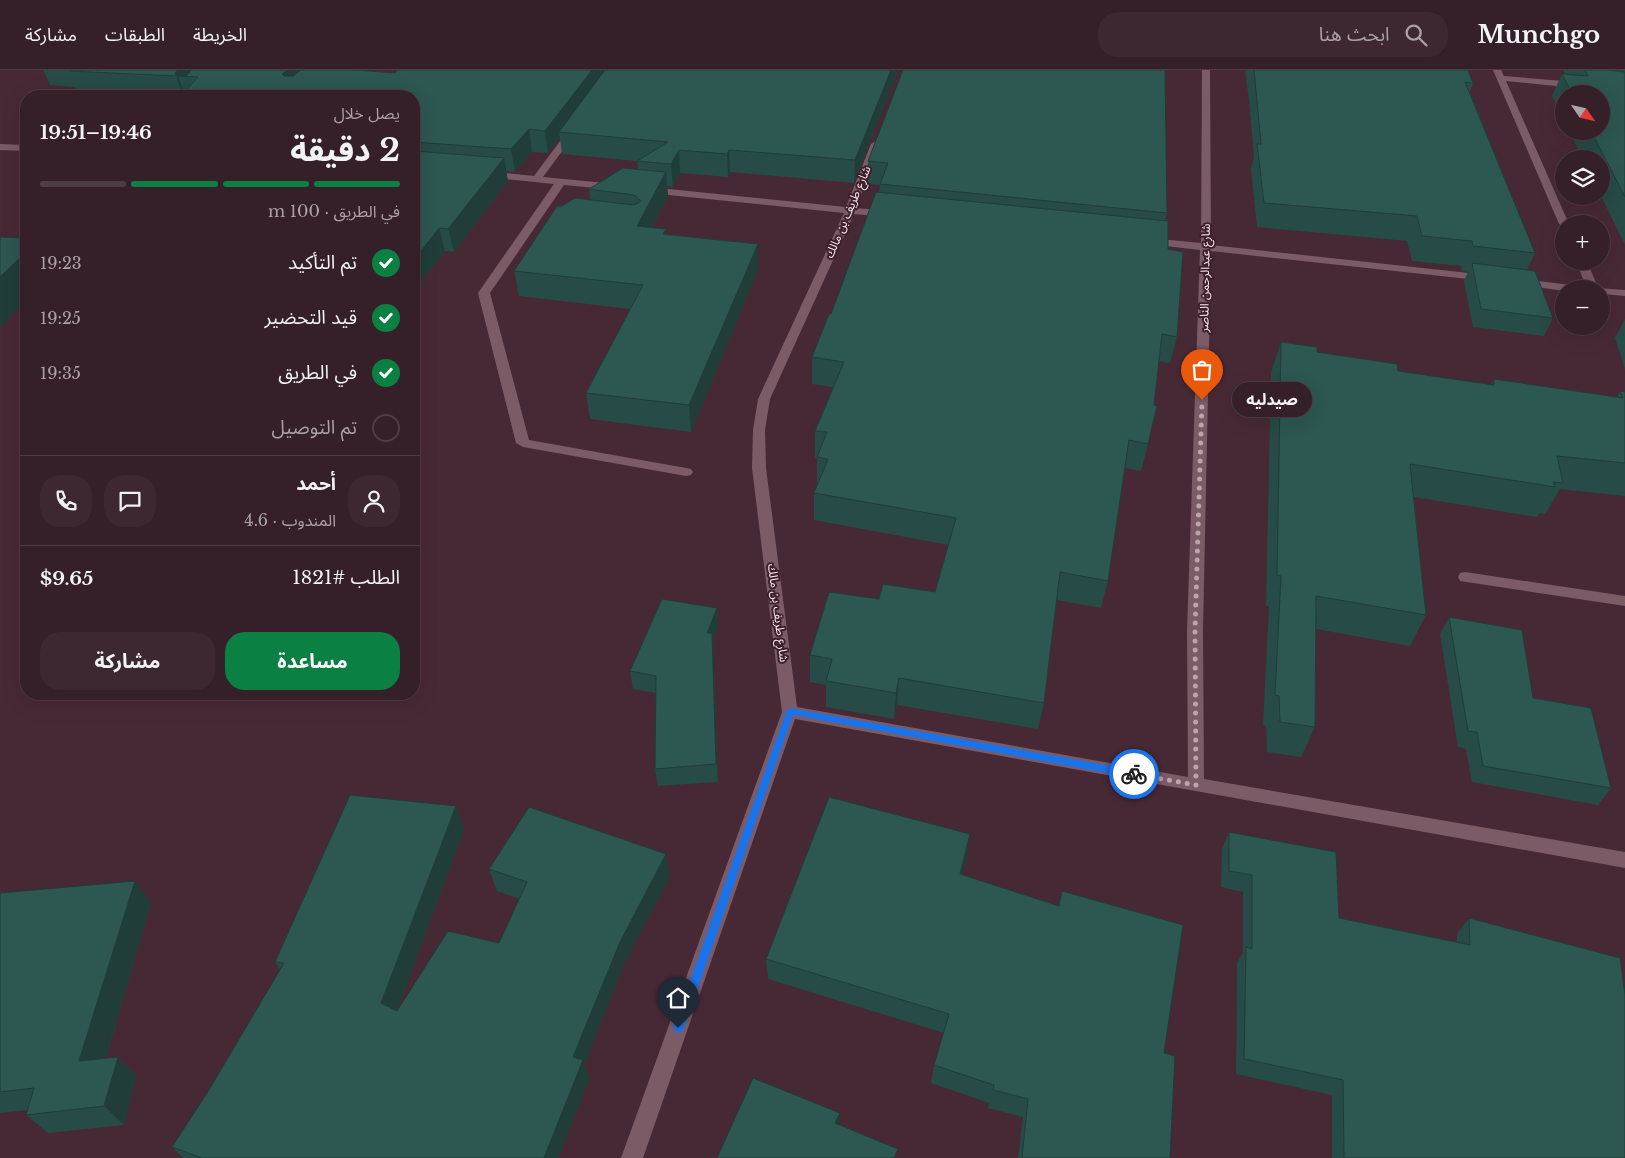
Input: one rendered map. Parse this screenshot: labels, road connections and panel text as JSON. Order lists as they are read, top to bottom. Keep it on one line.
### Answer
{"streets":{"street":["شارع طريف بن مالك","شارع عبدالرحمن الناصر"]},"places":["صيدليه"],"north":"bottom right","page":{"header":"Munchgo","search":"ابحث هنا","nav":["الخريطة","الطبقات","مشاركة"],"map_buttons":["+","−"],"heading":["2 دقيقة","يصل خلال","19:46–19:51"],"panel":["أحمد","المندوب · 4.6","الطلب #1821","$9.65"],"bar":"في الطريق · 100 m","list":[["تم التأكيد","19:23"],["قيد التحضير","19:25"],["في الطريق","19:35"],"تم التوصيل"],"bubble":"صيدليه","buttons":["مساعدة","مشاركة"]}}
